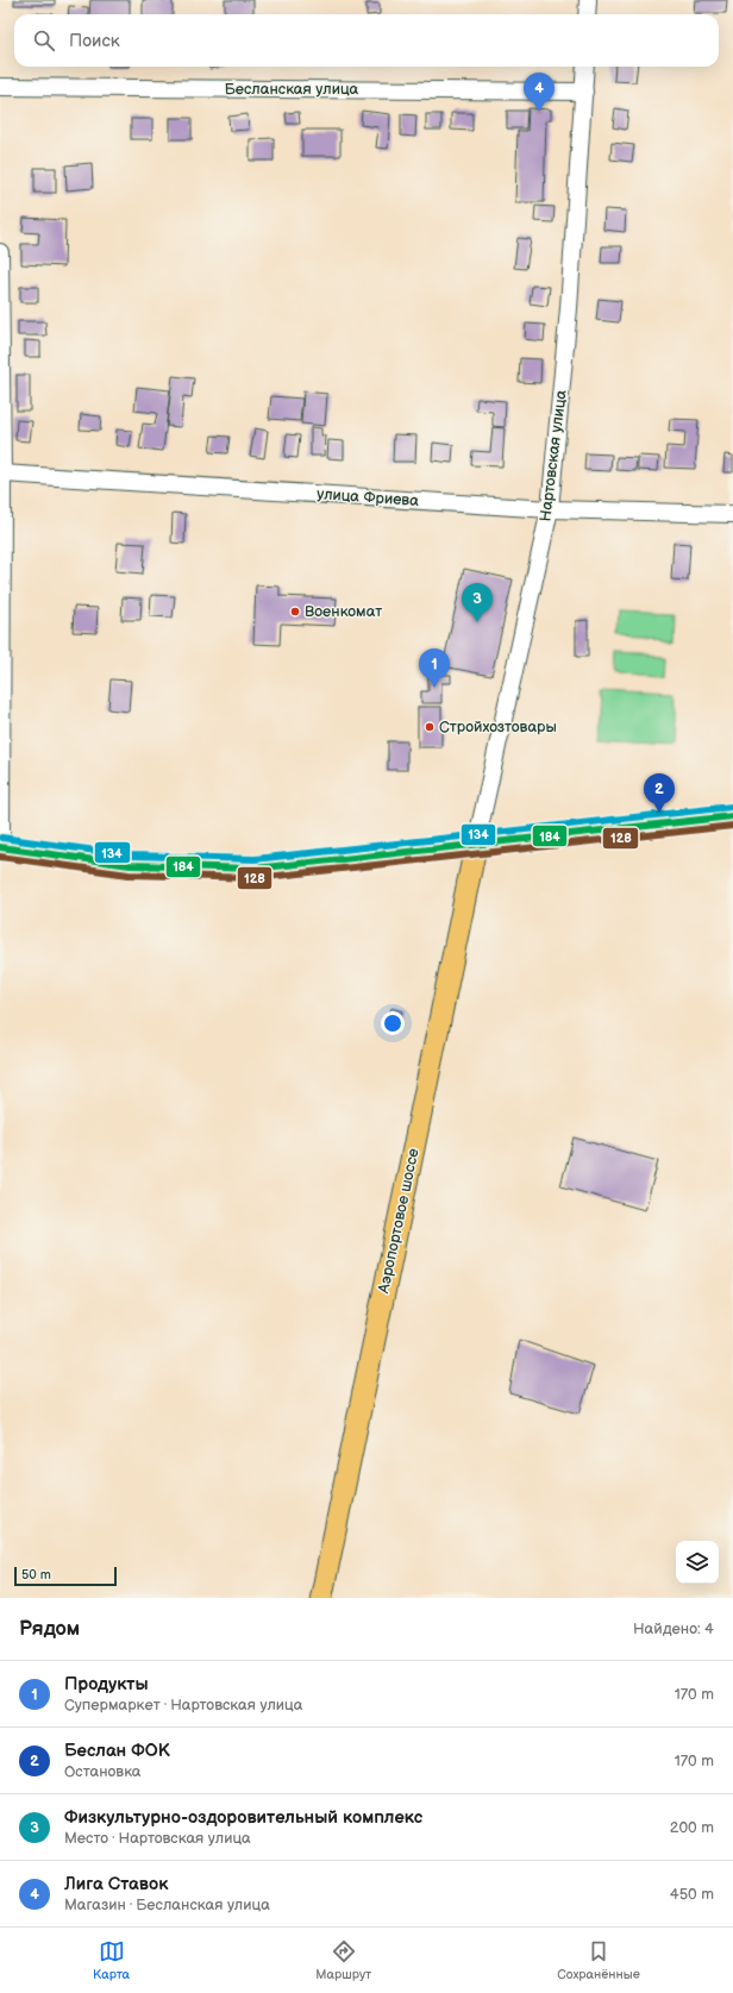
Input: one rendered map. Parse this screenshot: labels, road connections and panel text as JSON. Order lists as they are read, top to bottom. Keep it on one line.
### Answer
{"streets":{"main road":["Аэропортовое шоссе"],"street":["Бесланская улица","Нартовская улица","улица Фриева"]},"crossings":[["Бесланская улица","Нартовская улица"],["Нартовская улица","улица Фриева"],["Нартовская улица","Аэропортовое шоссе"]],"places":["Военкомат","Стройхозтовары"],"lines":["transit line 134","transit line 184","transit line 128"],"scale_bar":"50 m","page":{"search":"Поиск","pins":["4","3","1","2"],"scale":"50 m","heading":["Рядом","Найдено: 4"],"list":[{"mark":"1","name":"Продукты","note":"Супермаркет · Нартовская улица","value":"170 m"},{"mark":"2","name":"Беслан ФОК","note":"Остановка","value":"170 m"},{"mark":"3","name":"Физкультурно-оздоровительный комплекс","note":"Место · Нартовская улица","value":"200 m"},{"mark":"4","name":"Лига Ставок","note":"Магазин · Бесланская улица","value":"450 m"}],"nav":["Карта","Маршрут","Сохранённые"]}}
